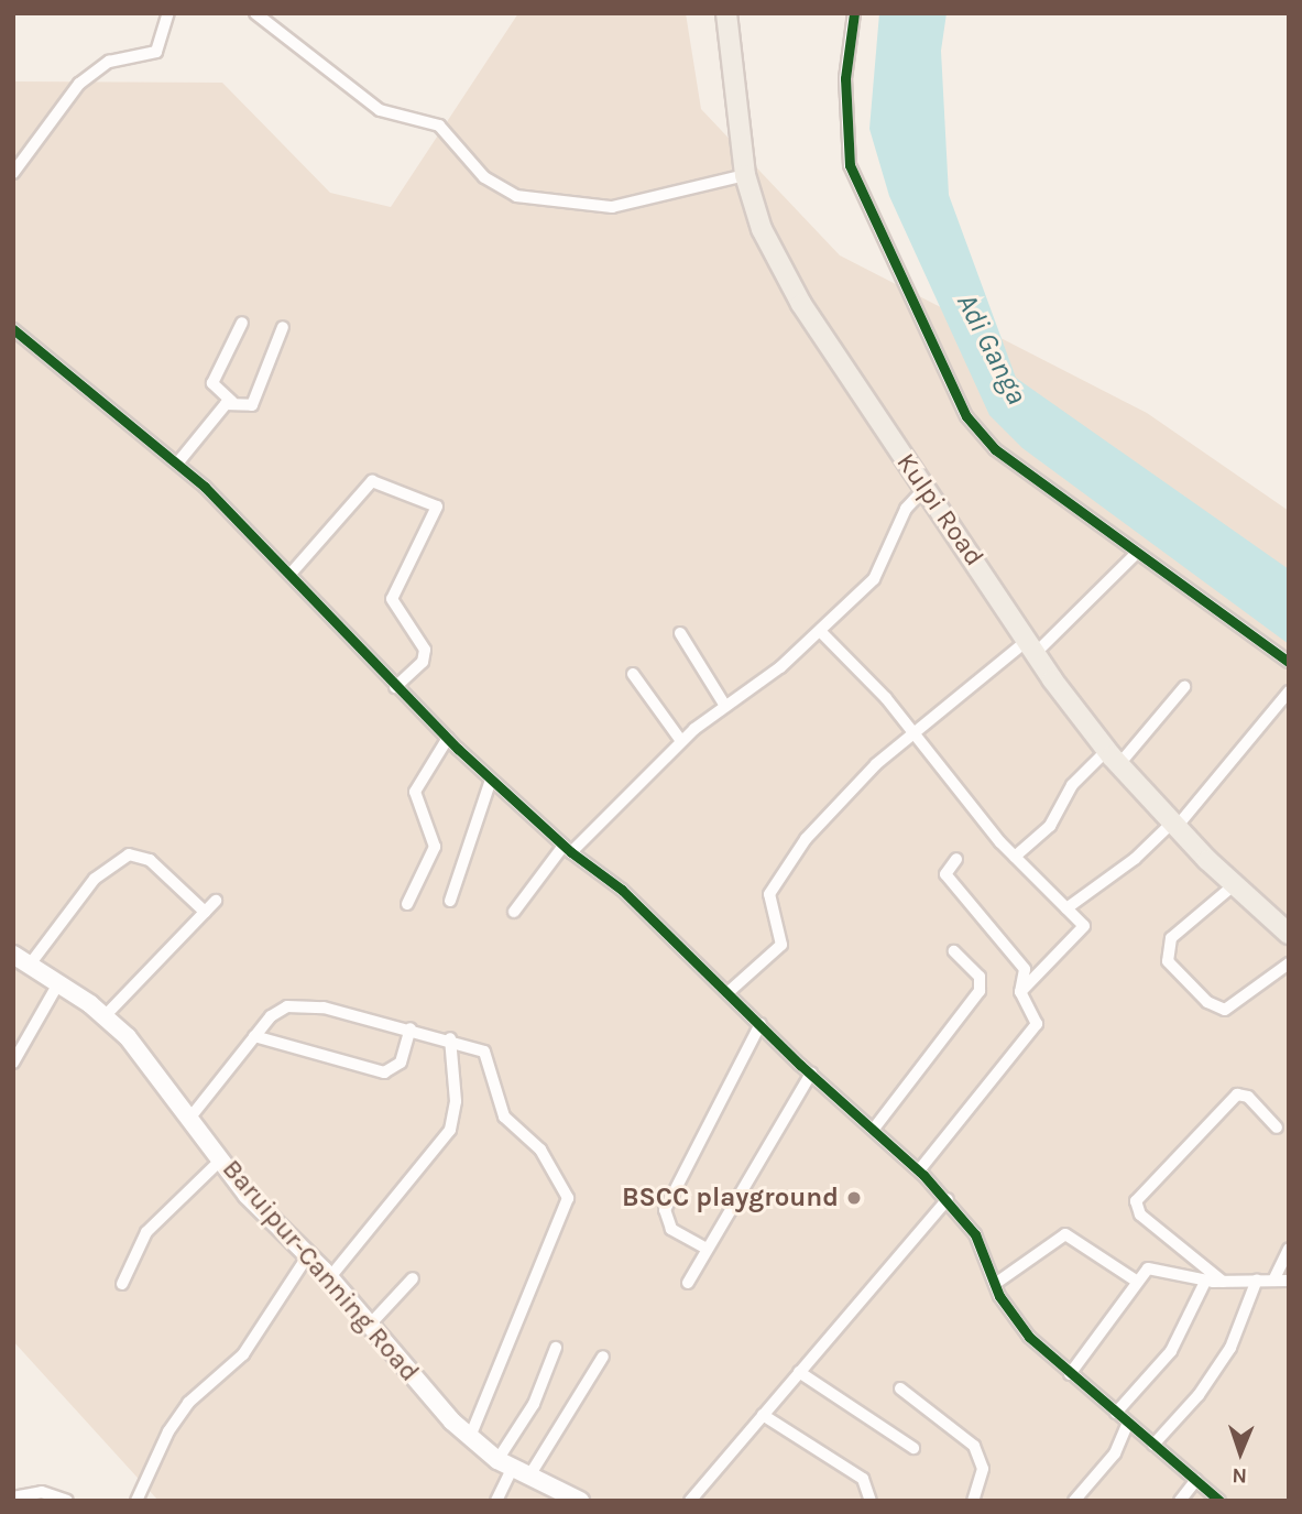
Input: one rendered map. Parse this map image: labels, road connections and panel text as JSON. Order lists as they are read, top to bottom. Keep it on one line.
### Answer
{"streets":{"main road":["Kulpi Road","Baruipur-Canning Road"]},"water":["Adi Ganga"],"places":["BSCC playground"],"north":"bottom"}
